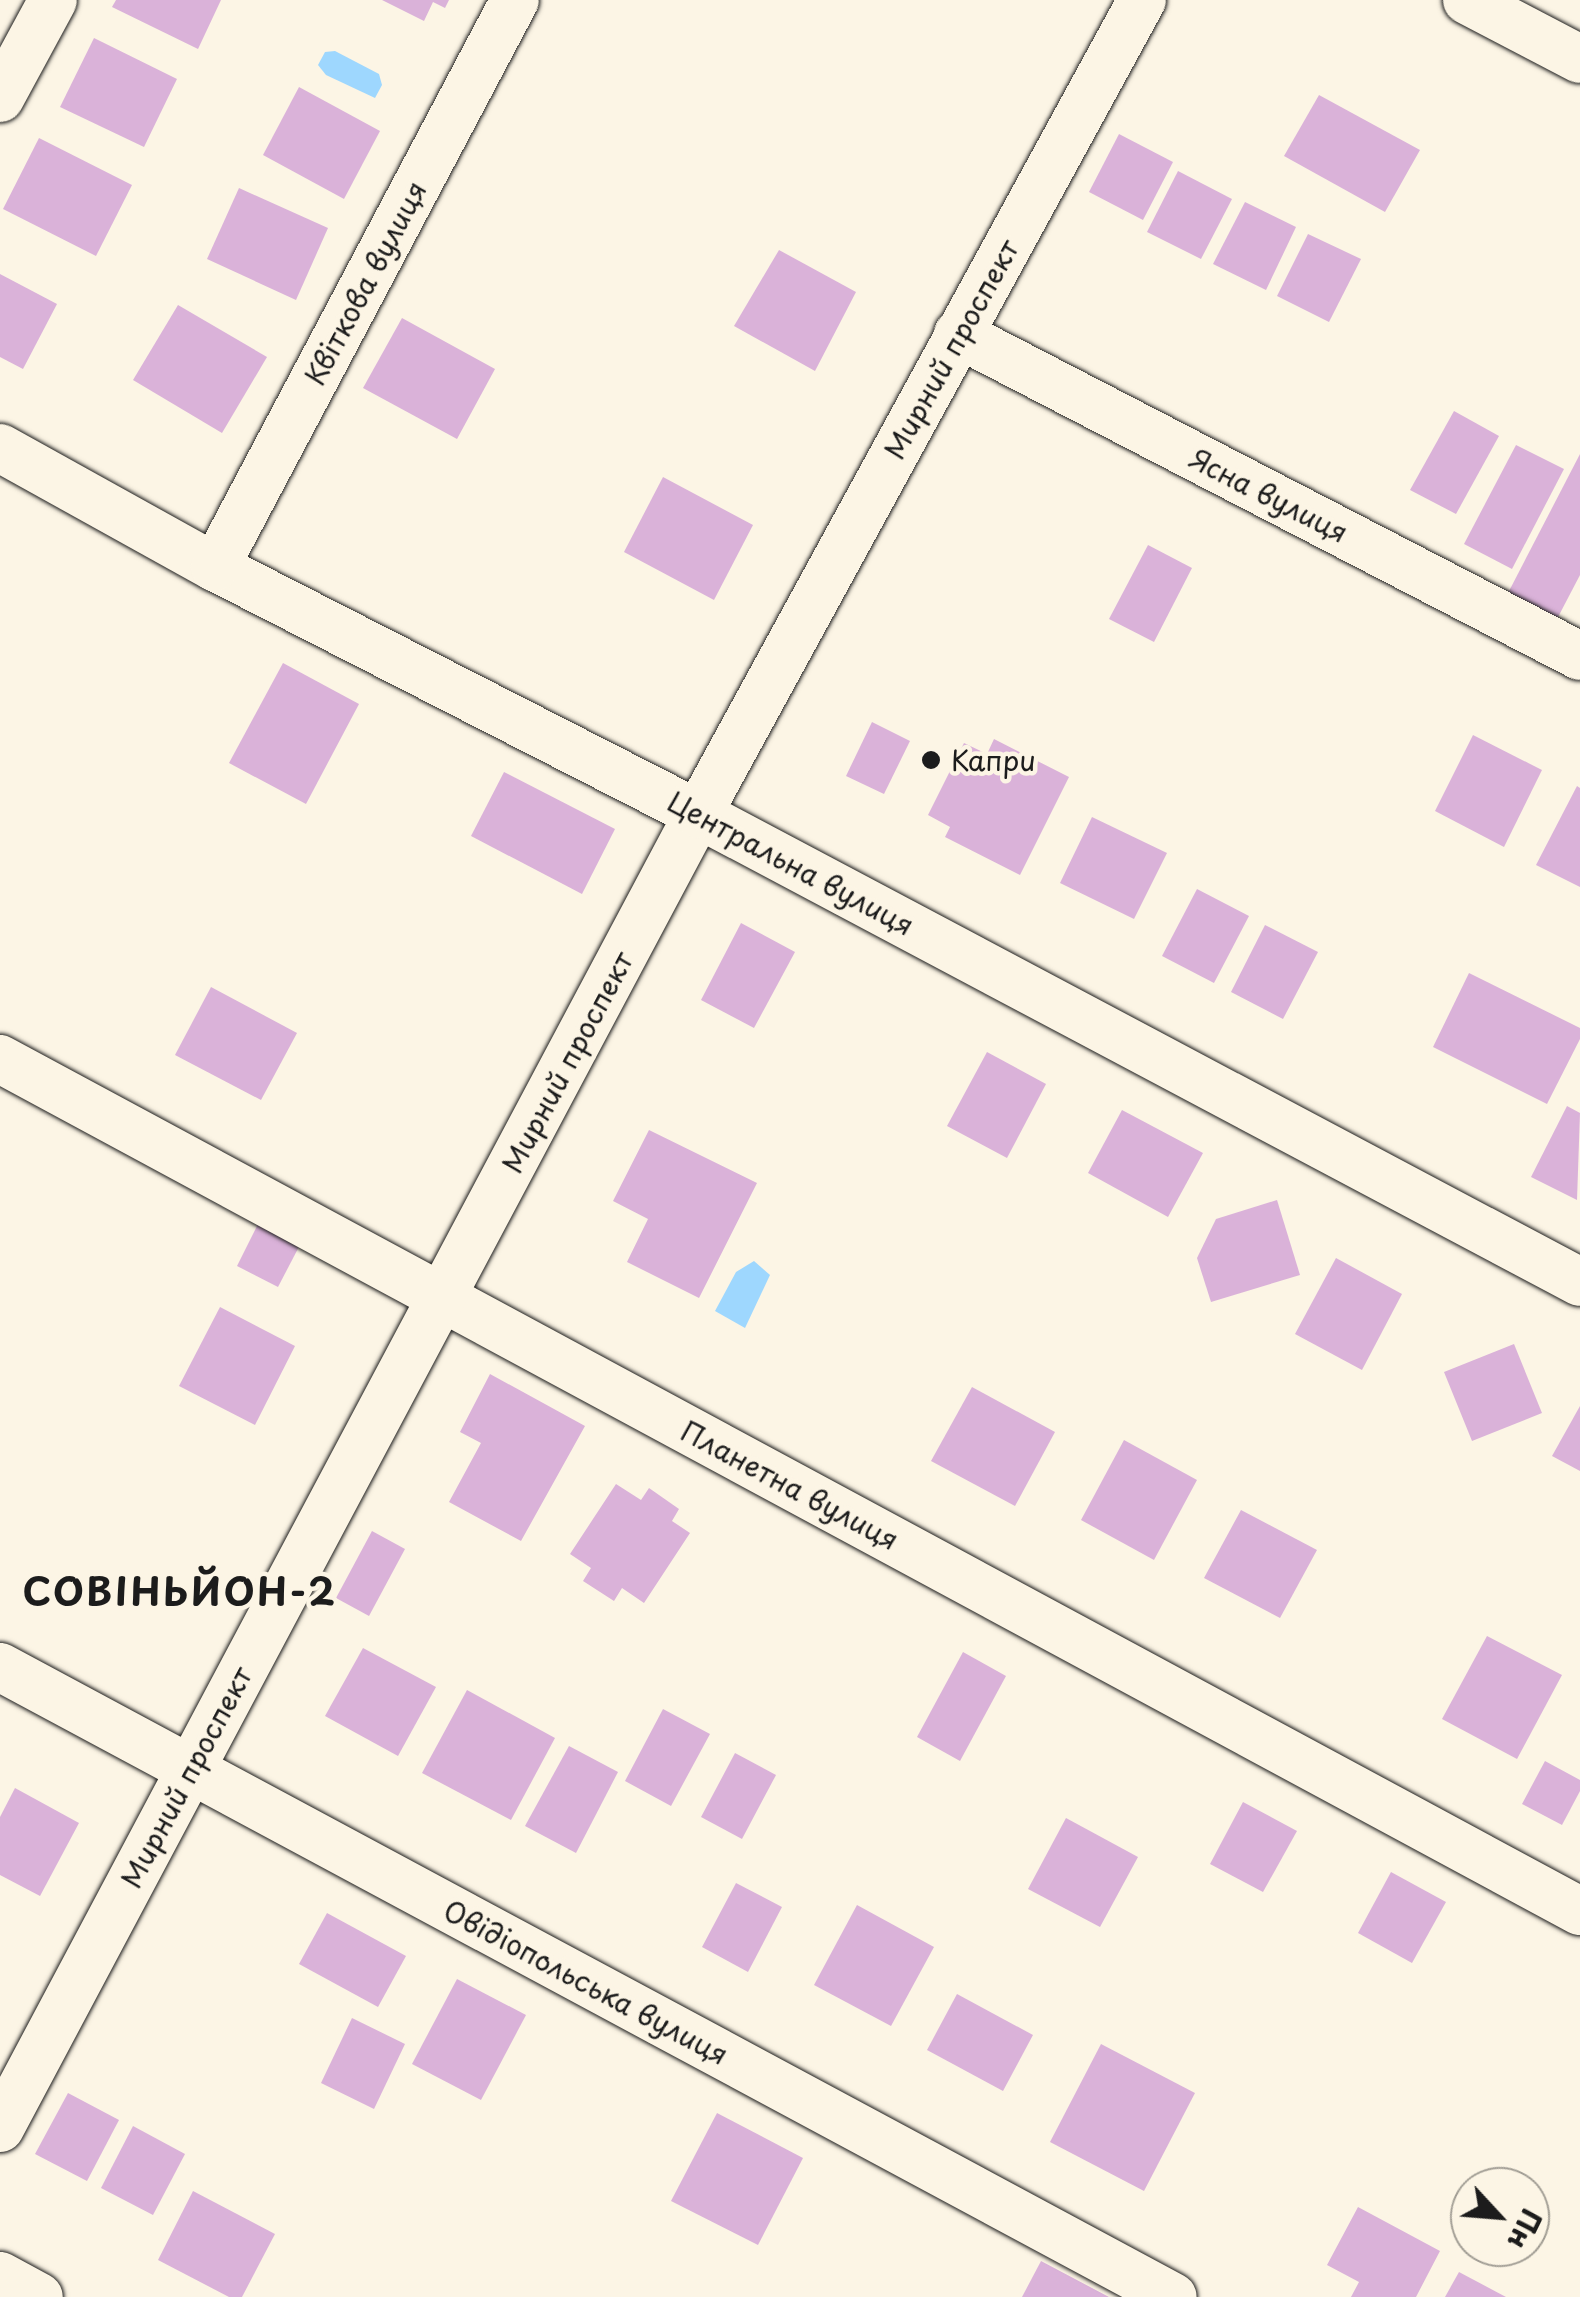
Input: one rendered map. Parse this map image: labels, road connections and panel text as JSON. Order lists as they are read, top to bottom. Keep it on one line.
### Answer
{"streets":{"street":["Квіткова вулиця","Мирний проспект","Ясна вулиця","Центральна вулиця","Планетна вулиця","Овідіопольська вулиця"]},"crossings":[["Квіткова вулиця","Центральна вулиця"],["Мирний проспект","Ясна вулиця"],["Мирний проспект","Центральна вулиця"],["Мирний проспект","Планетна вулиця"],["Мирний проспект","Овідіопольська вулиця"]],"districts":["СОВІНЬЙОН-2"],"places":["Капри"],"north":"bottom right"}
